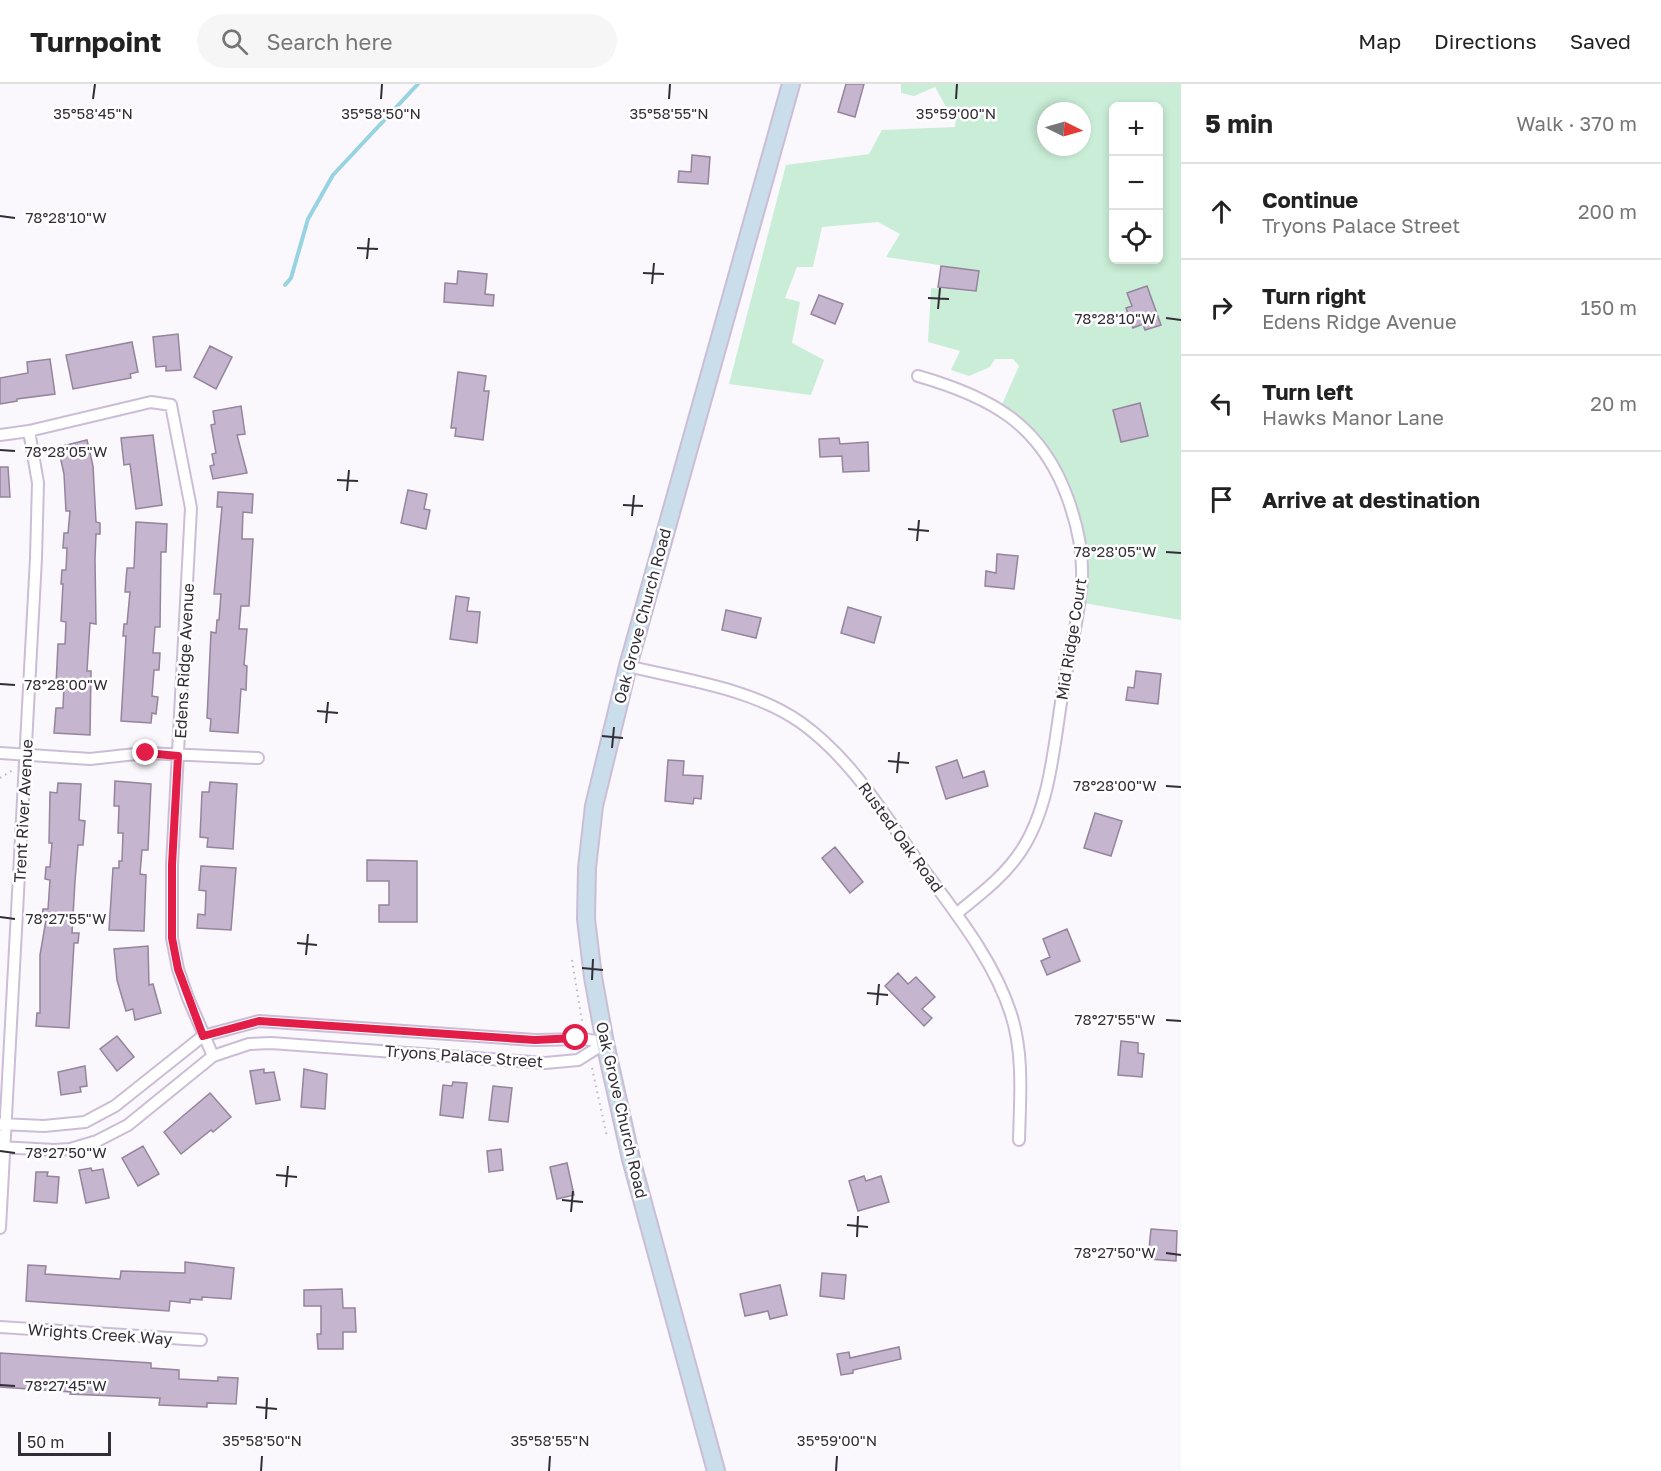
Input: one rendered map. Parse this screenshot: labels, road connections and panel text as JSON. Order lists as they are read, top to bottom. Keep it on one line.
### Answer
{"streets":{"main road":["Oak Grove Church Road"],"street":["Mid Ridge Court","Edens Ridge Avenue","Trent River Avenue","Rusted Oak Road","Tryons Palace Street","Wrights Creek Way"]},"crossings":[["Oak Grove Church Road","Rusted Oak Road"],["Oak Grove Church Road","Tryons Palace Street"],["Mid Ridge Court","Rusted Oak Road"],["Edens Ridge Avenue","Trent River Avenue"],["Edens Ridge Avenue","Tryons Palace Street"],["Trent River Avenue","Tryons Palace Street"]],"scale_bar":"50 m","north":"right","page":{"header":"Turnpoint","search":"Search here","nav":["Map","Directions","Saved"],"heading":["5 min","Walk · 370 m"],"map_buttons":["+","−"],"list":[["Continue","Tryons Palace Street","200 m"],["Turn right","Edens Ridge Avenue","150 m"],["Turn left","Hawks Manor Lane","20 m"],"Arrive at destination"],"scale":"50 m"},"coordinates":["35°58'45\"N","35°58'50\"N","35°58'55\"N","35°59'00\"N","78°28'10\"W","78°28'05\"W","78°28'00\"W","78°27'55\"W","78°27'50\"W","78°27'45\"W"]}
